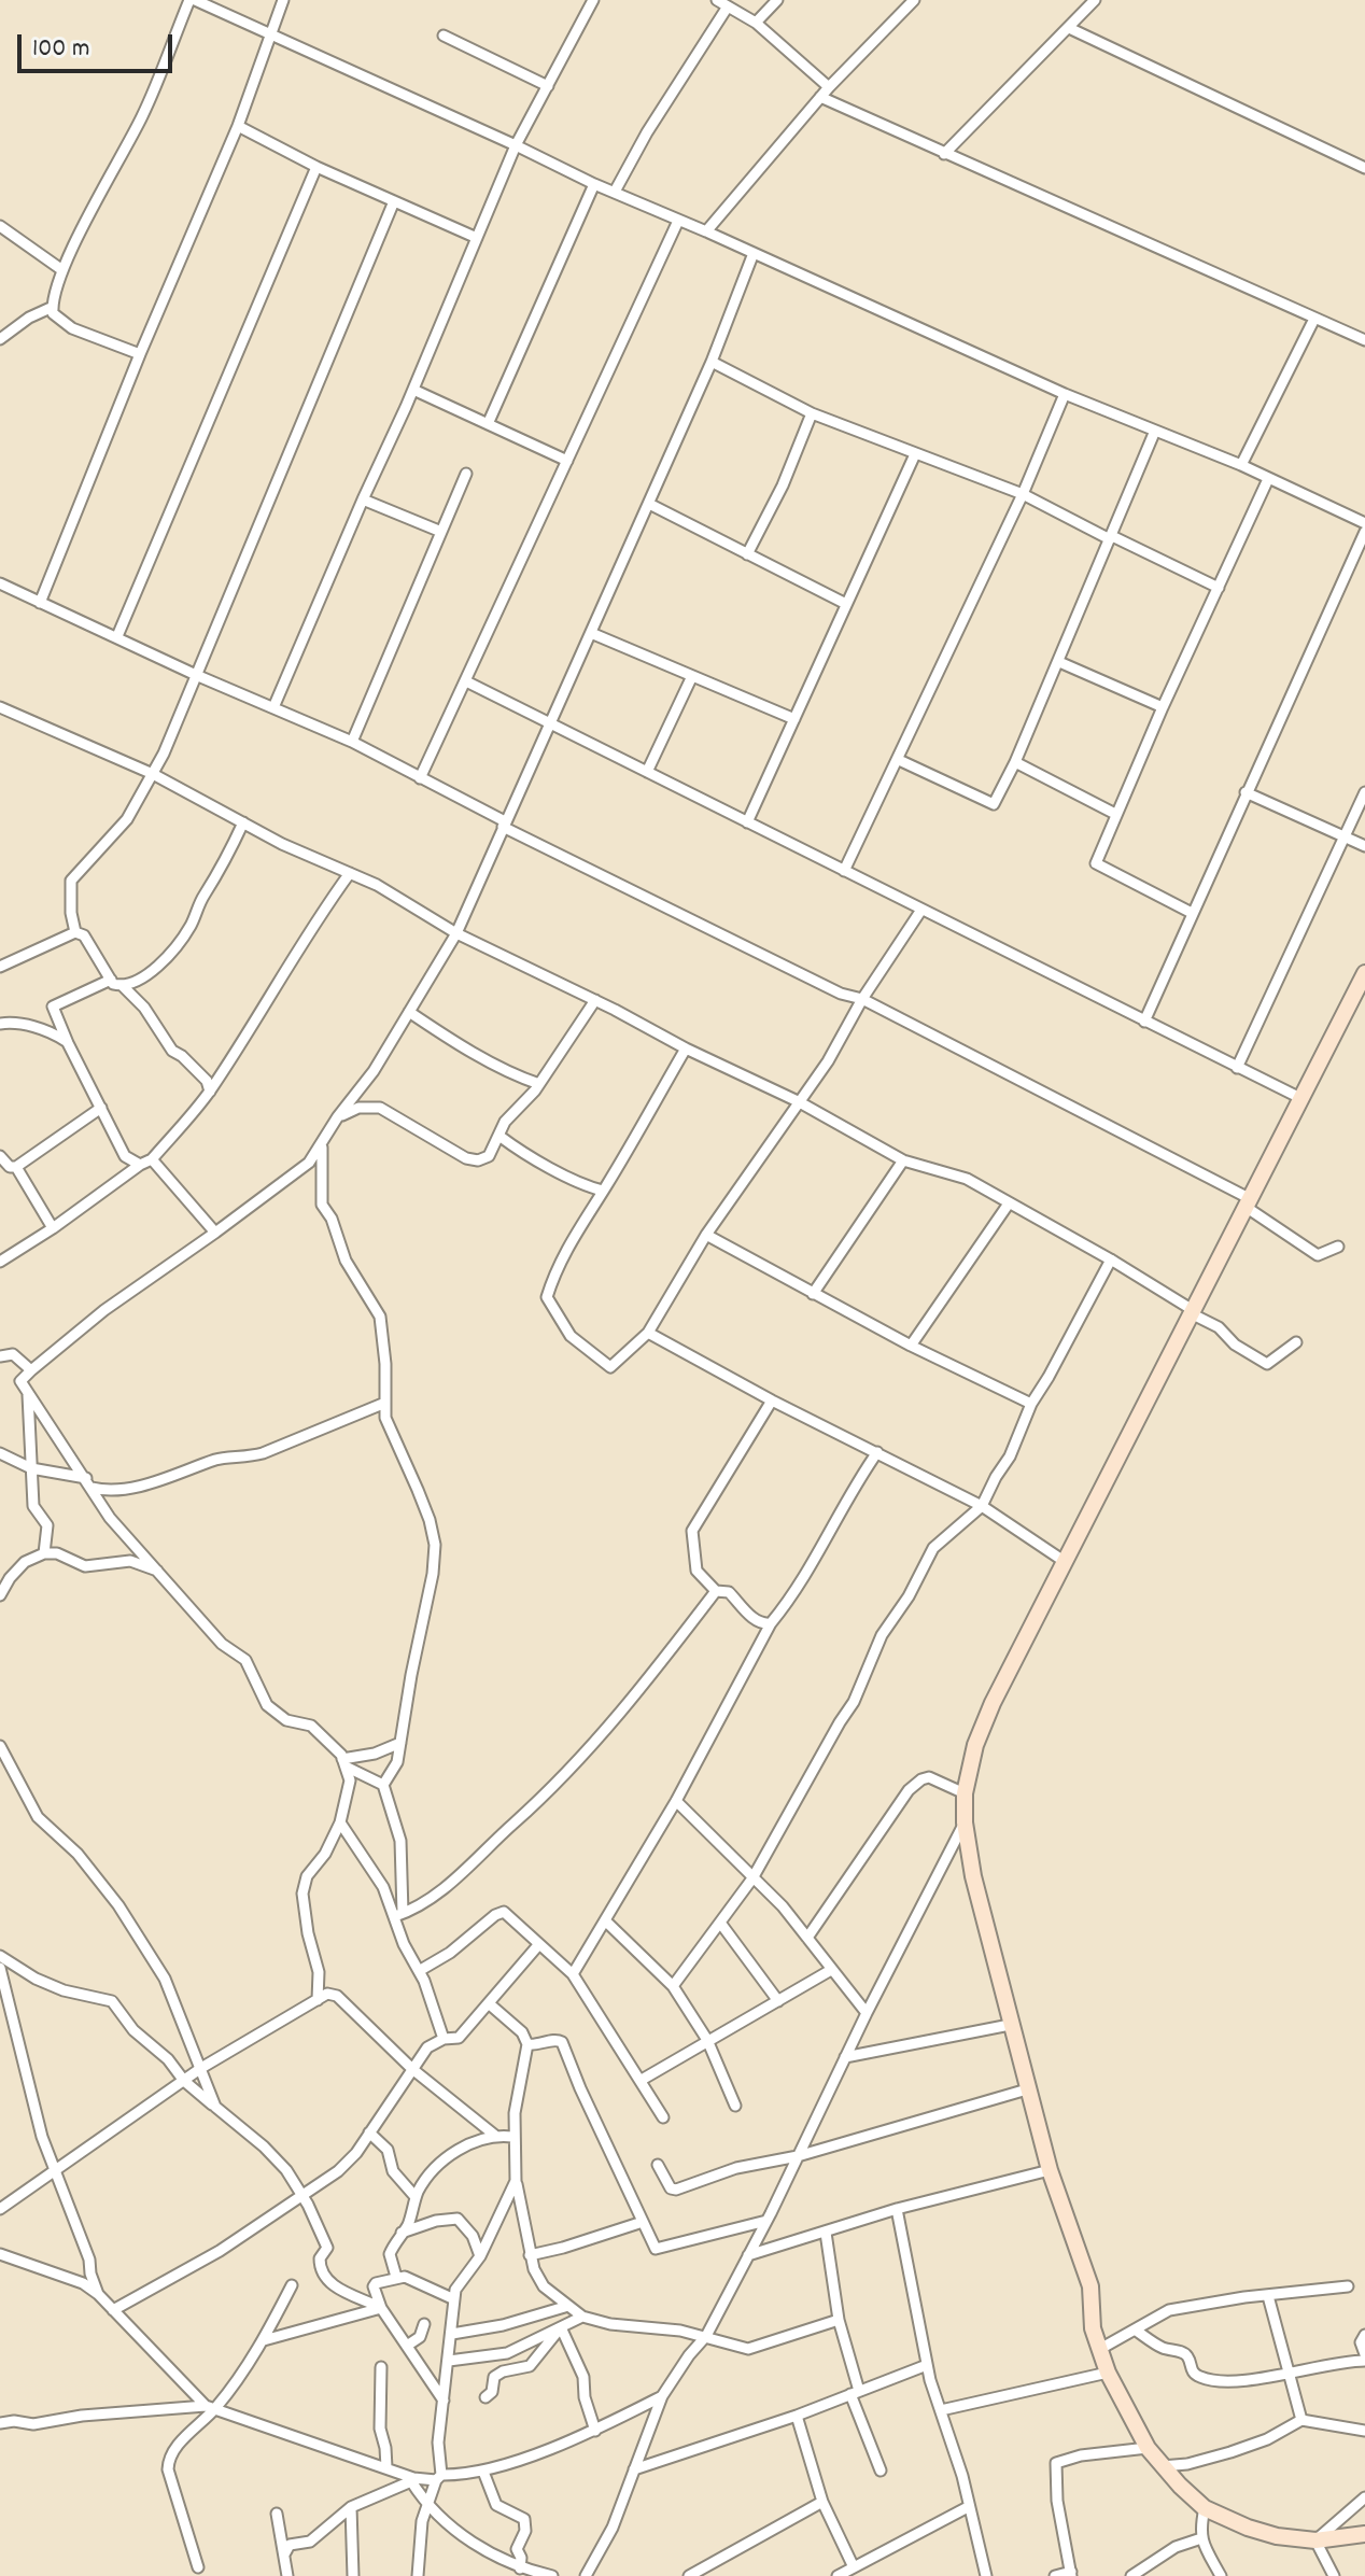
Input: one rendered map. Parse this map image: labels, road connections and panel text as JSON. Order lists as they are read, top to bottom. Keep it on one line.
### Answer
{"scale_bar":"100 m"}
